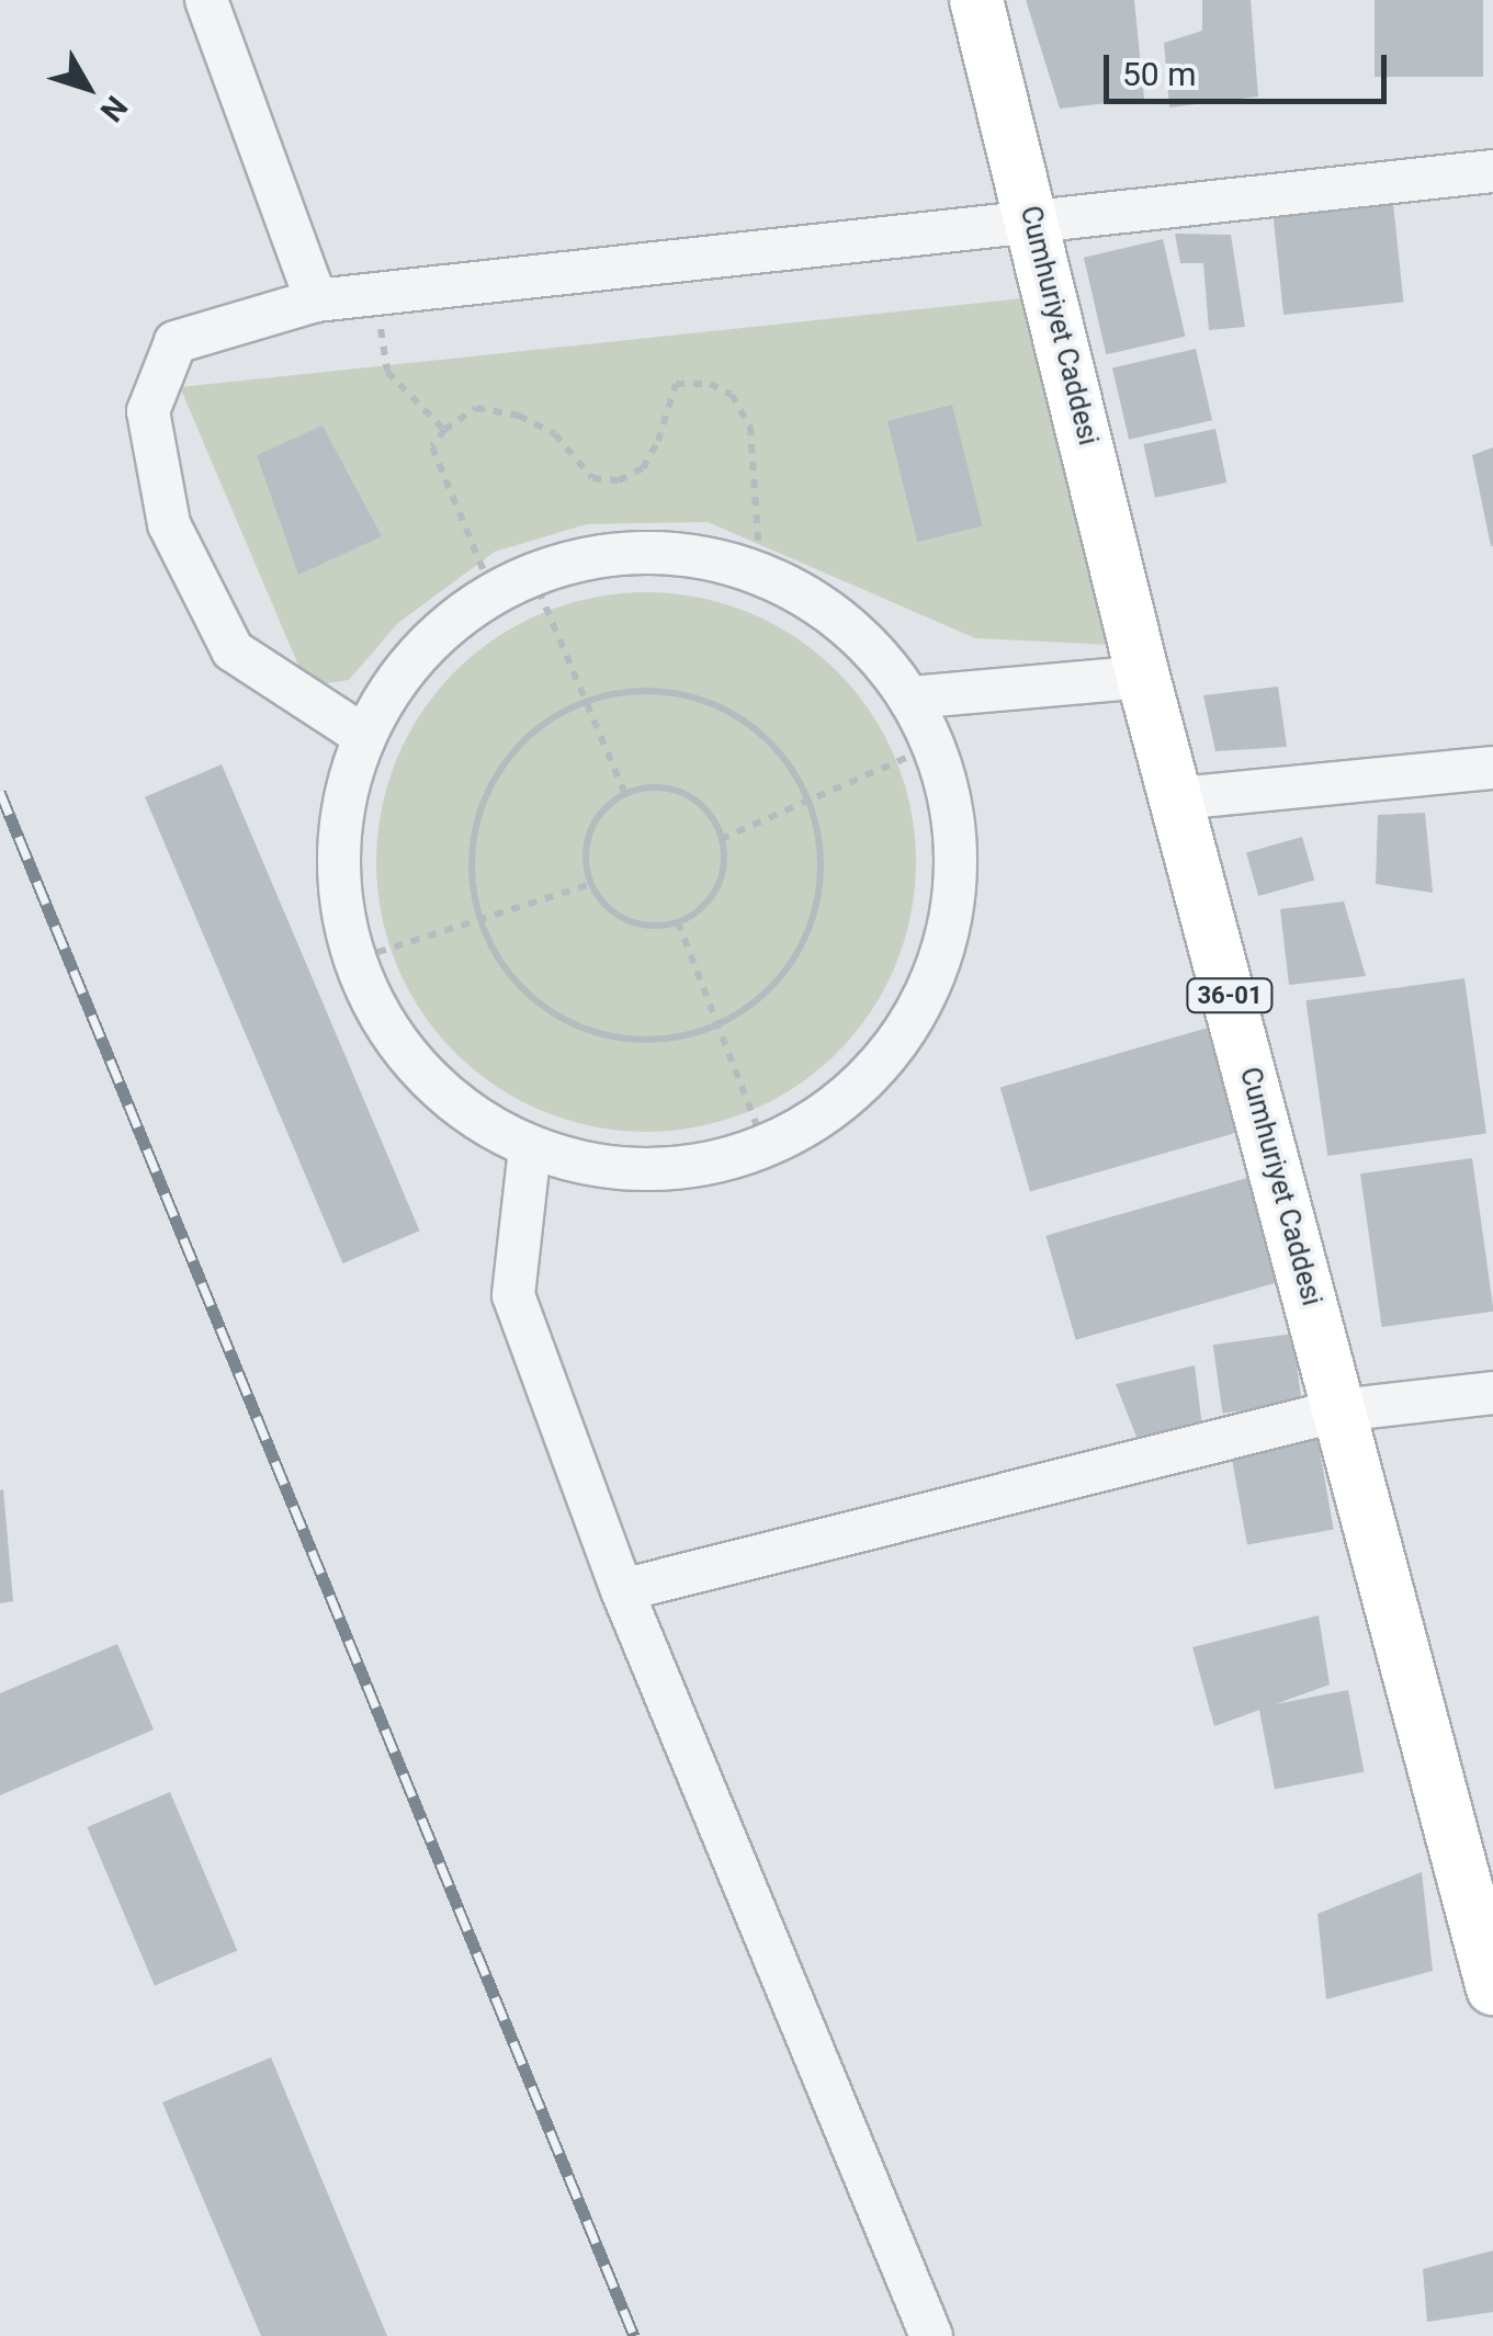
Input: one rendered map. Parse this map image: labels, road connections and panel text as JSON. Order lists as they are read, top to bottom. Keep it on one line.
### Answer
{"streets":{"main road":["Cumhuriyet Caddesi","36-01"]},"scale_bar":"50 m","north":"bottom right"}
